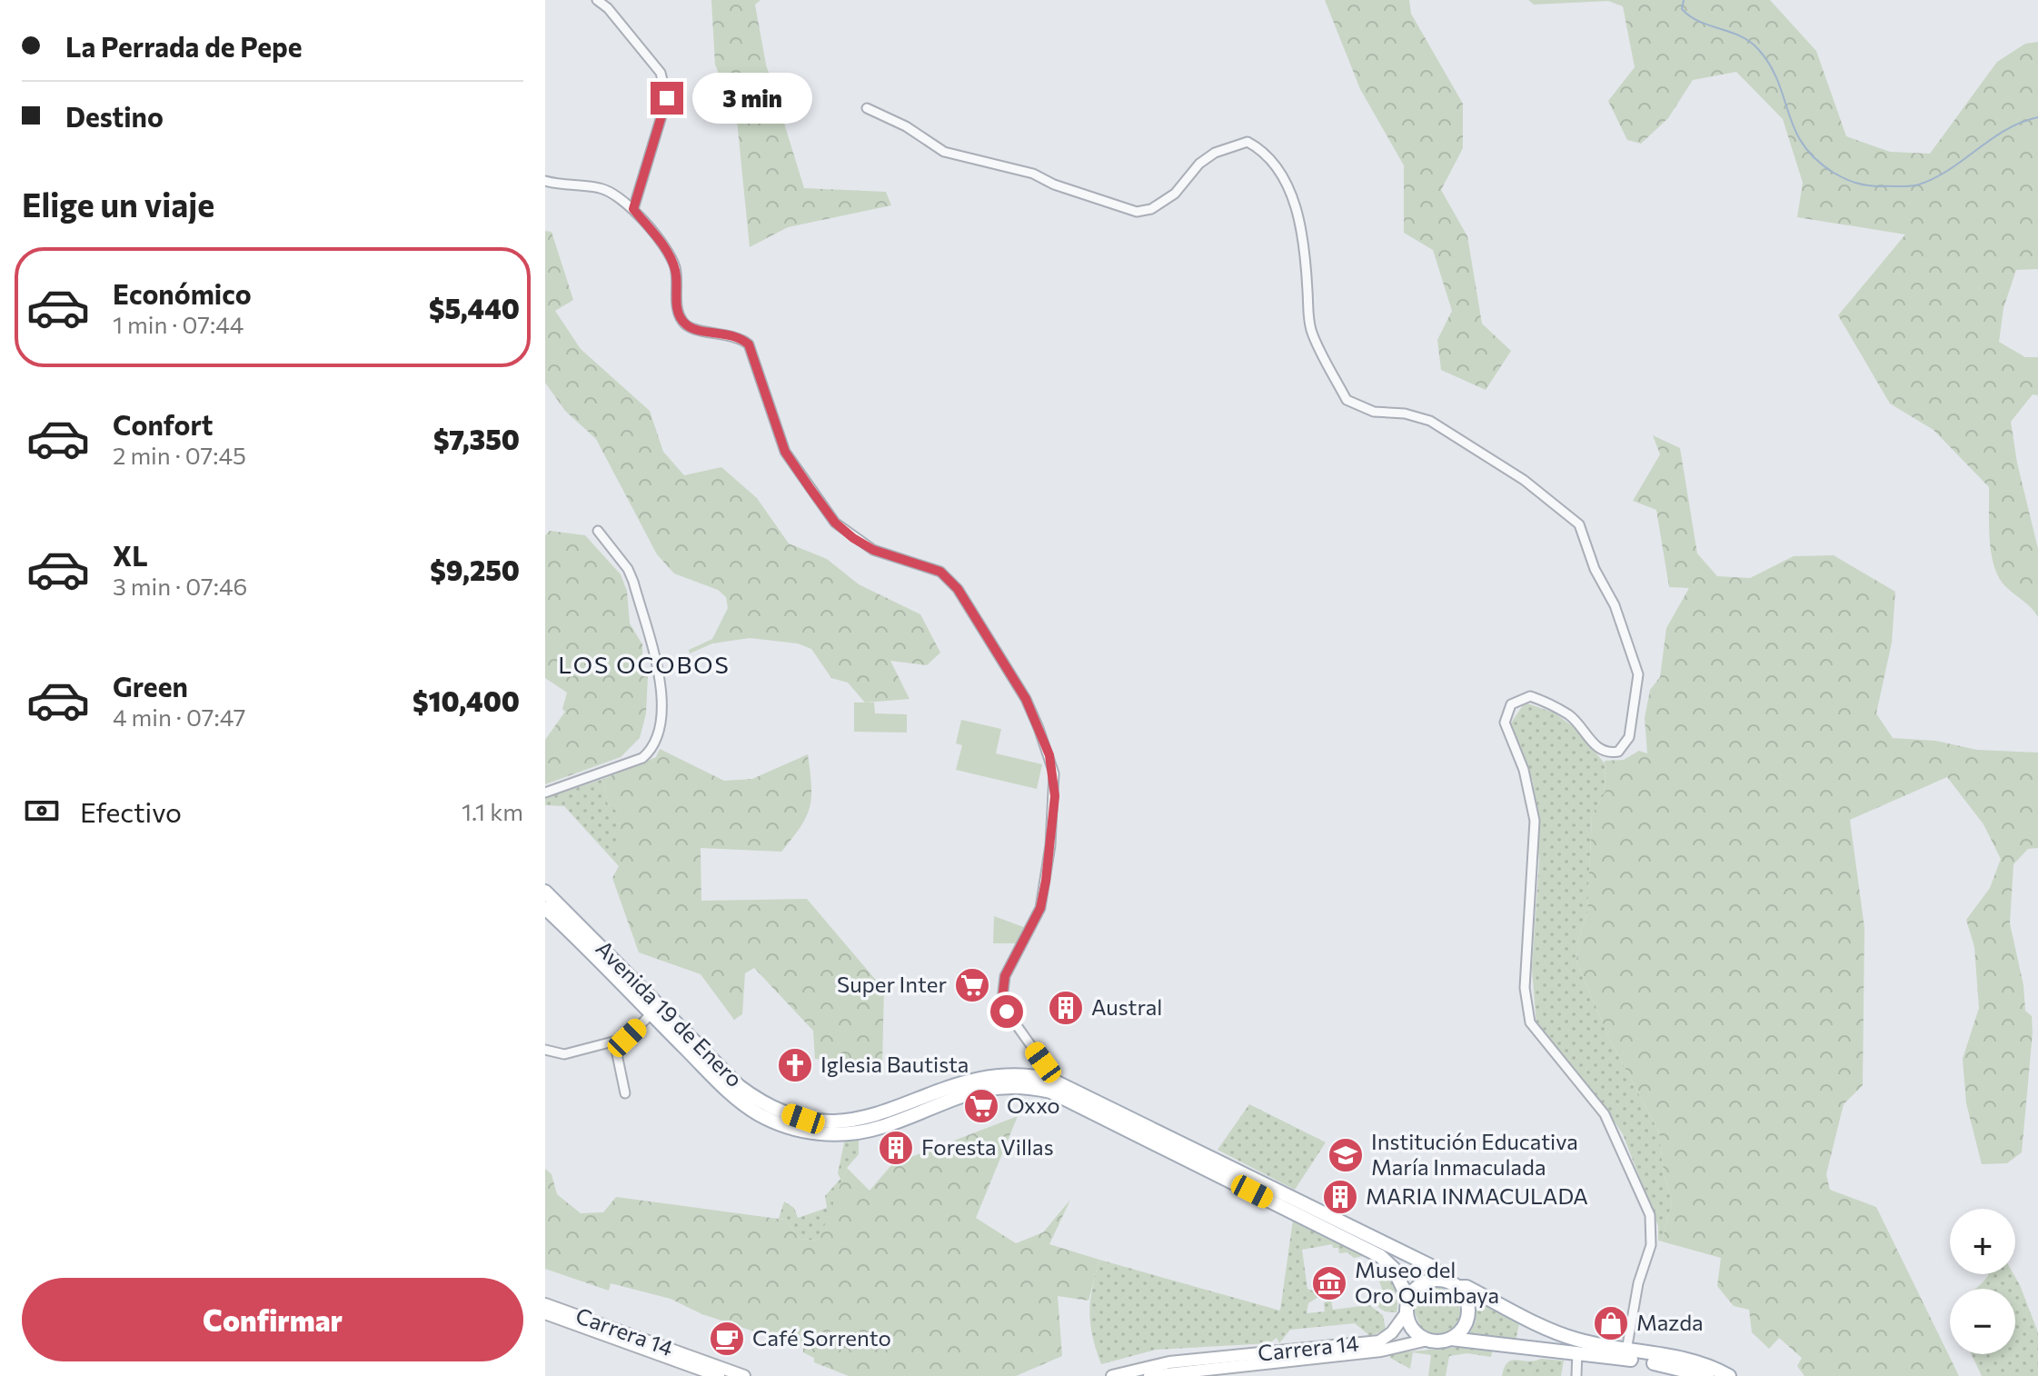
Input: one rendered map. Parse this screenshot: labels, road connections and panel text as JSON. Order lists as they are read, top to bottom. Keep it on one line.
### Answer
{"streets":{"main road":["Avenida 19 de Enero","Carrera 14"]},"crossings":[["Avenida 19 de Enero","Carrera 14"]],"districts":["LOS OCOBOS"],"places":{"supermarket":["Super Inter","Oxxo"],"building":["Austral","Foresta Villas","MARIA INMACULADA"],"church":["Iglesia Bautista"],"school or university":["Institución Educativa María Inmaculada"],"museum":["Museo del Oro Quimbaya"],"shop":["Mazda"],"cafe":["Café Sorrento"]},"page":{"banner":["La Perrada de Pepe","Destino"],"bubble":"3 min","heading":"Elige un viaje","list":[{"name":"Económico","note":"1 min · 07:44","value":"$5,440"},{"name":"Confort","note":"2 min · 07:45","value":"$7,350"},{"name":"XL","note":"3 min · 07:46","value":"$9,250"},{"name":"Green","note":"4 min · 07:47","value":"$10,400"}],"pay":["Efectivo","1.1 km"],"map_buttons":["+","−"],"buttons":"Confirmar"}}
